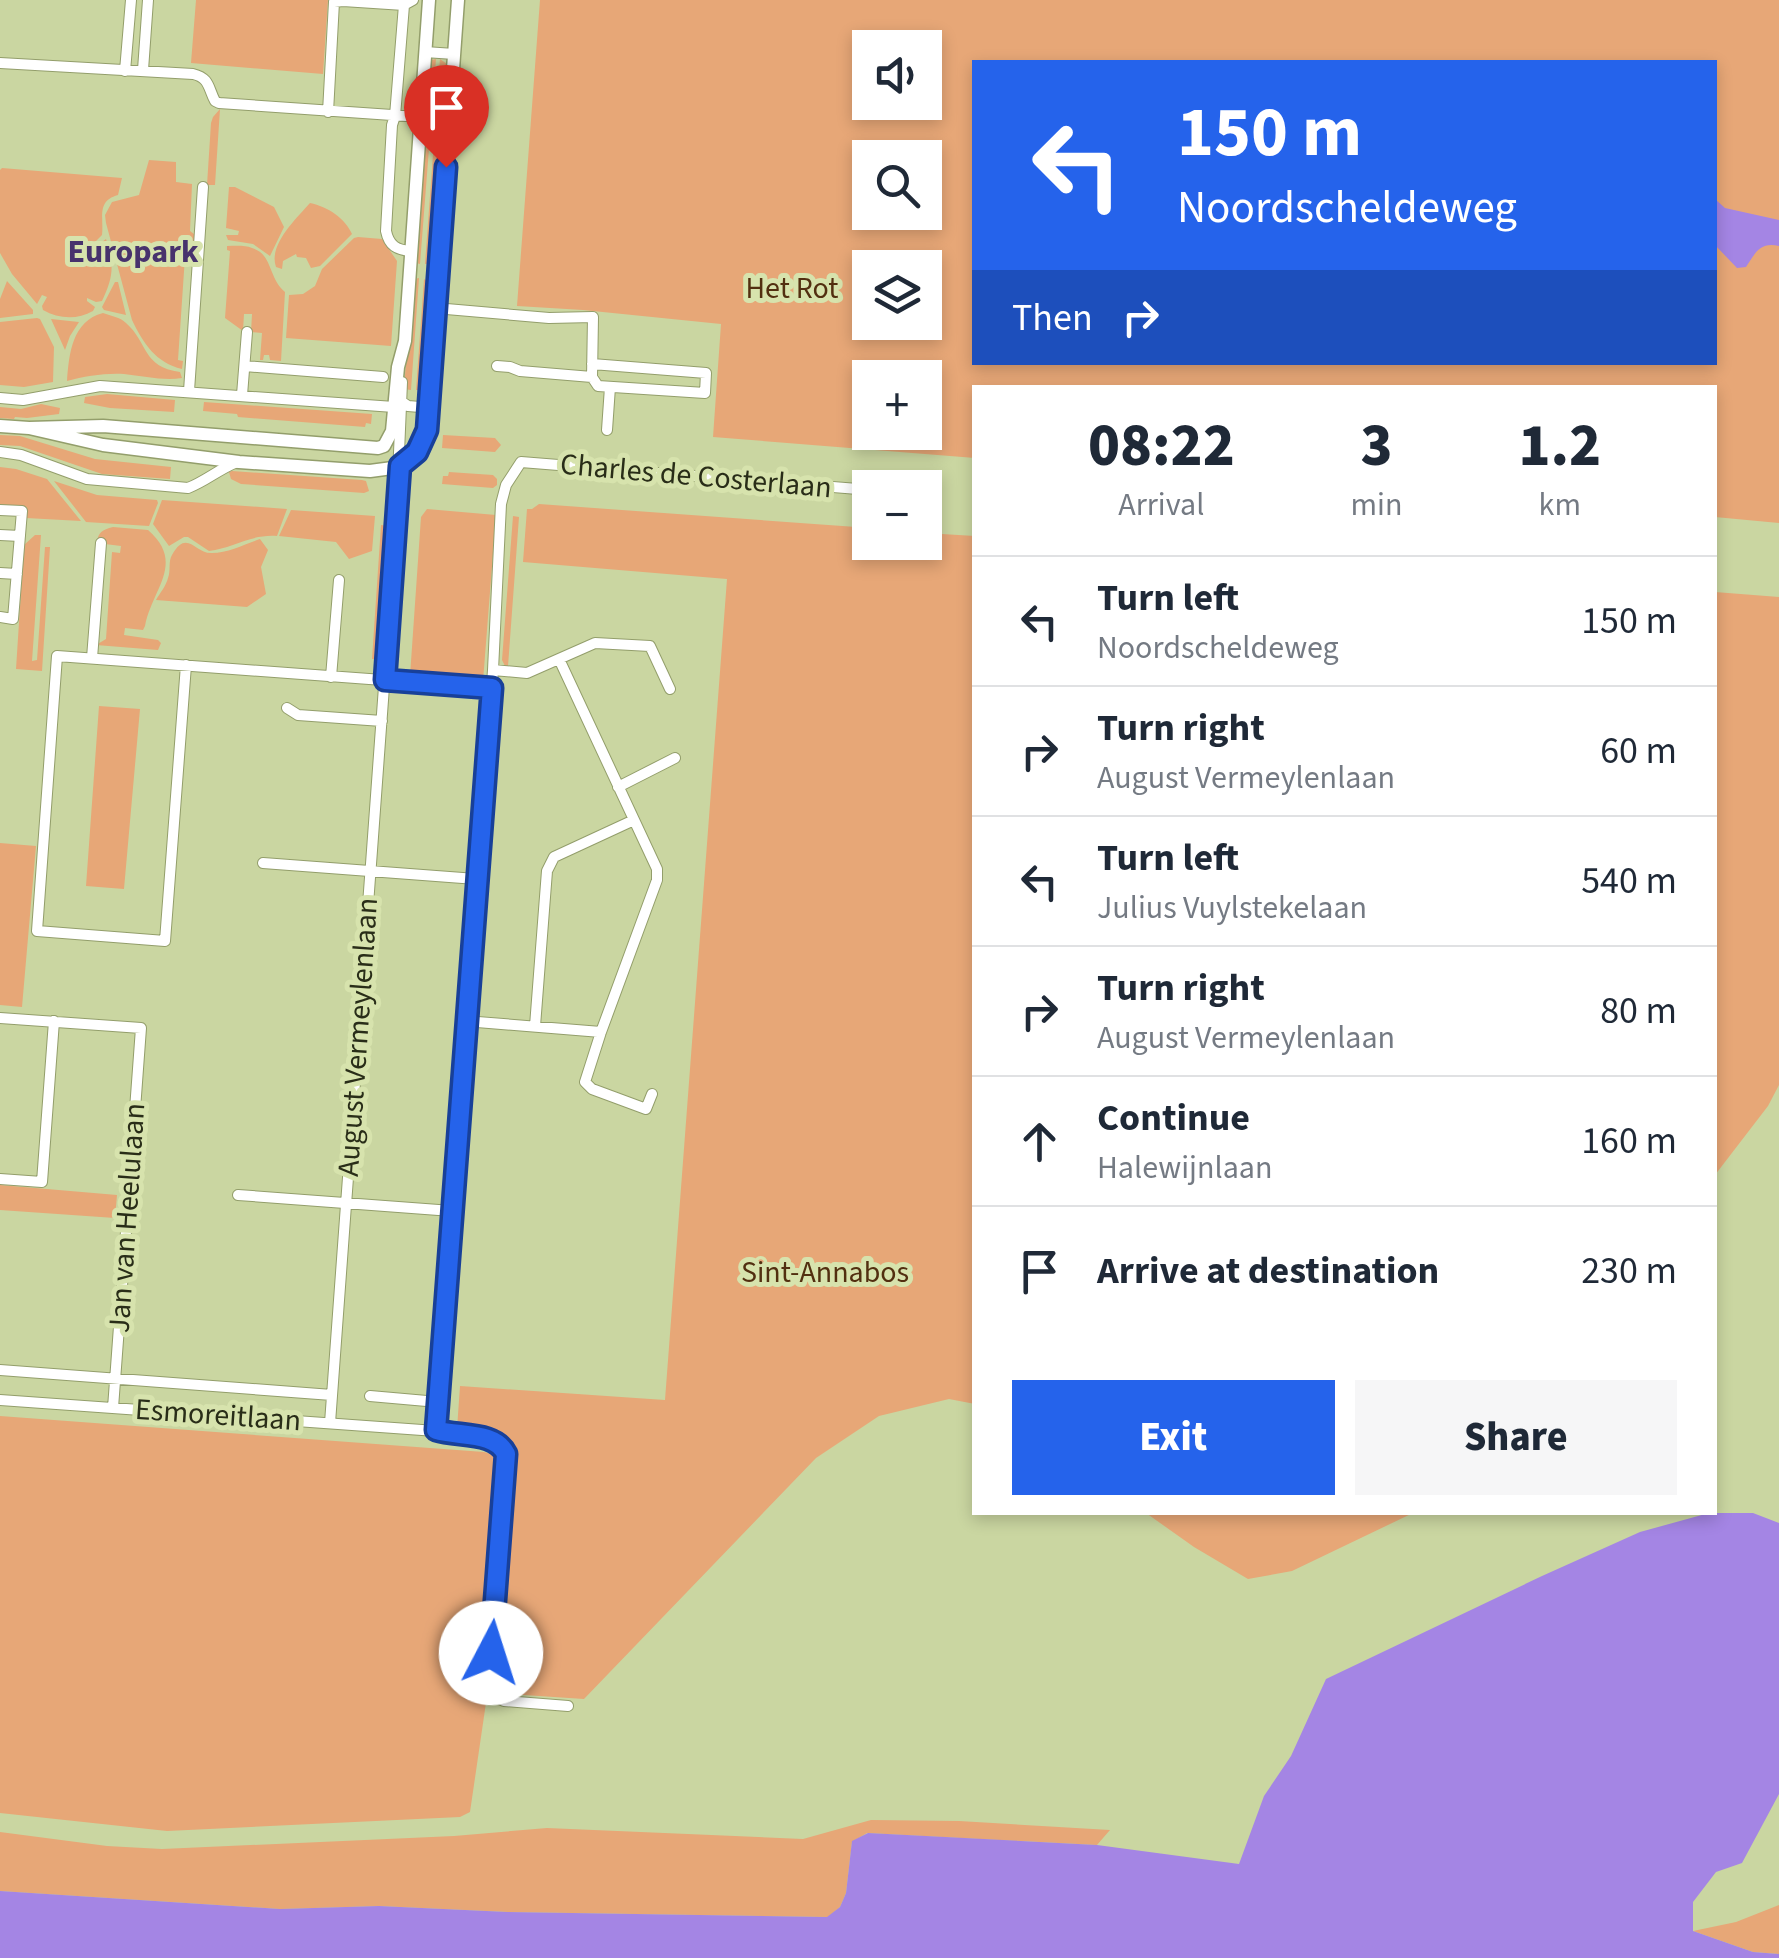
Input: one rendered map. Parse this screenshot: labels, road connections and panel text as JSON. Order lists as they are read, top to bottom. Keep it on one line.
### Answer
{"streets":{"street":["Charles de Costerlaan","August Vermeylenlaan","Jan van Heelulaan","Esmoreitlaan"]},"crossings":[["August Vermeylenlaan","Esmoreitlaan"],["Jan van Heelulaan","Esmoreitlaan"]],"districts":["Europark"],"parks":["Het Rot","Sint-Annabos"],"page":{"map_buttons":["+","−"],"turn":["150 m","Noordscheldeweg"],"then":"Then","eta":["08:22","Arrival","3","min","1.2","km"],"list":[{"name":"Turn left","note":"Noordscheldeweg","value":"150 m"},{"name":"Turn right","note":"August Vermeylenlaan","value":"60 m"},{"name":"Turn left","note":"Julius Vuylstekelaan","value":"540 m"},{"name":"Turn right","note":"August Vermeylenlaan","value":"80 m"},{"name":"Continue","note":"Halewijnlaan","value":"160 m"},{"name":"Arrive at destination","value":"230 m"}],"buttons":["Exit","Share"]}}
